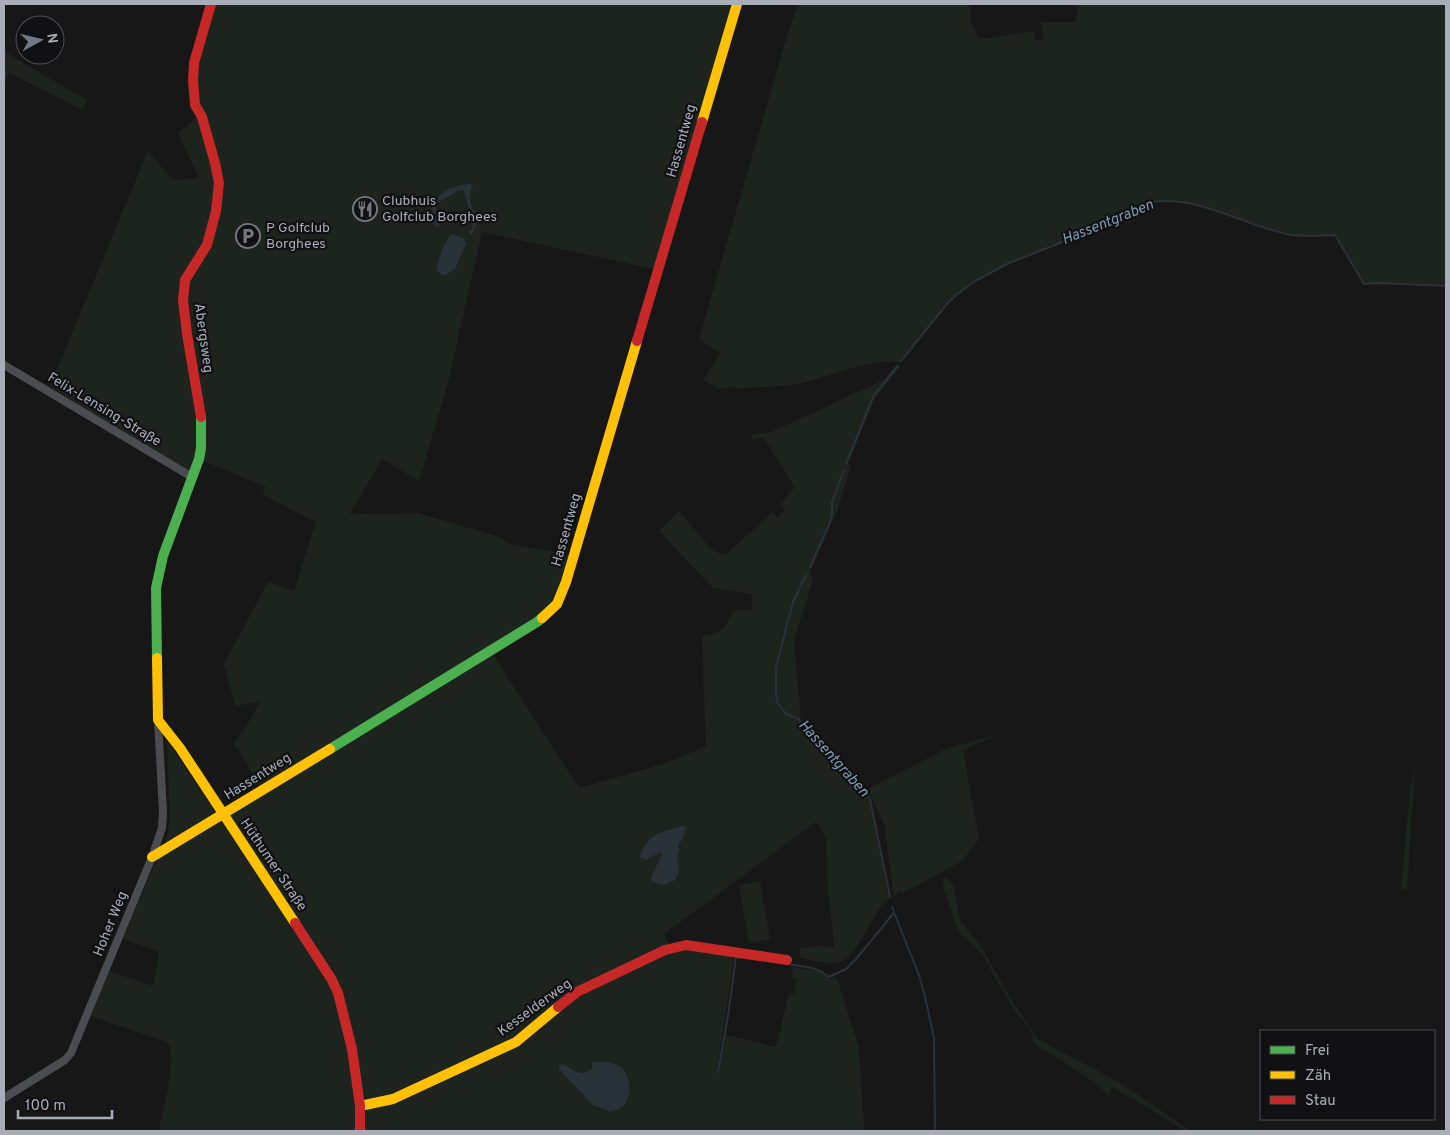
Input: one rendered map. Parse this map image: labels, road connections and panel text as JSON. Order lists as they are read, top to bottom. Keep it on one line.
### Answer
{"streets":{"street":["Hassentweg","Abergsweg","Felix-Lensing-Straße","Hüthumer Straße","Hoher Weg","Kesselderweg"]},"crossings":[["Hassentweg","Hüthumer Straße"],["Hassentweg","Hoher Weg"],["Abergsweg","Felix-Lensing-Straße"],["Hüthumer Straße","Hoher Weg"],["Hüthumer Straße","Kesselderweg"]],"water":["Hassentgraben"],"places":{"restaurant":["Clubhuis Golfclub Borghees"],"parking":["P Golfclub Borghees"]},"legend":["Frei","Zäh","Stau"],"scale_bar":"100 m","north":"right"}
